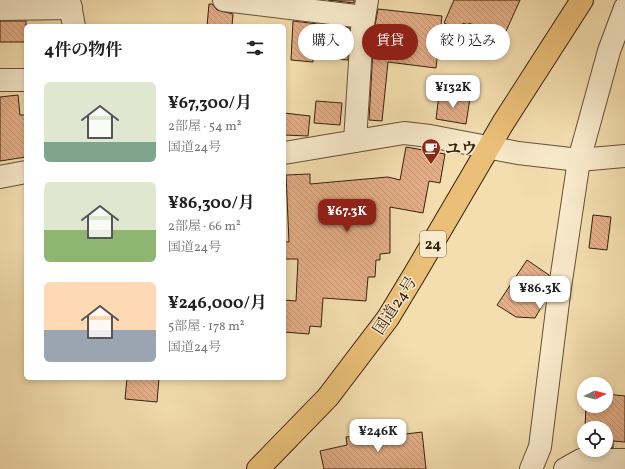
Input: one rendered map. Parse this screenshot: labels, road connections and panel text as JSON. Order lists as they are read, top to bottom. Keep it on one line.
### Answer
{"streets":{"highway":["24","国道24号"]},"places":{"cafe":["ユウ"]},"north":"right","page":{"chip":["購入","賃貸","絞り込み"],"heading":"4件の物件","list":[{"name":"¥67,300/月","note":"2部屋 · 54 m² · 国道24号"},{"name":"¥86,300/月","note":"2部屋 · 66 m² · 国道24号"},{"name":"¥246,000/月","note":"5部屋 · 178 m² · 国道24号"}],"price":["¥132K","¥67.3K","¥86.3K","¥246K"]}}
